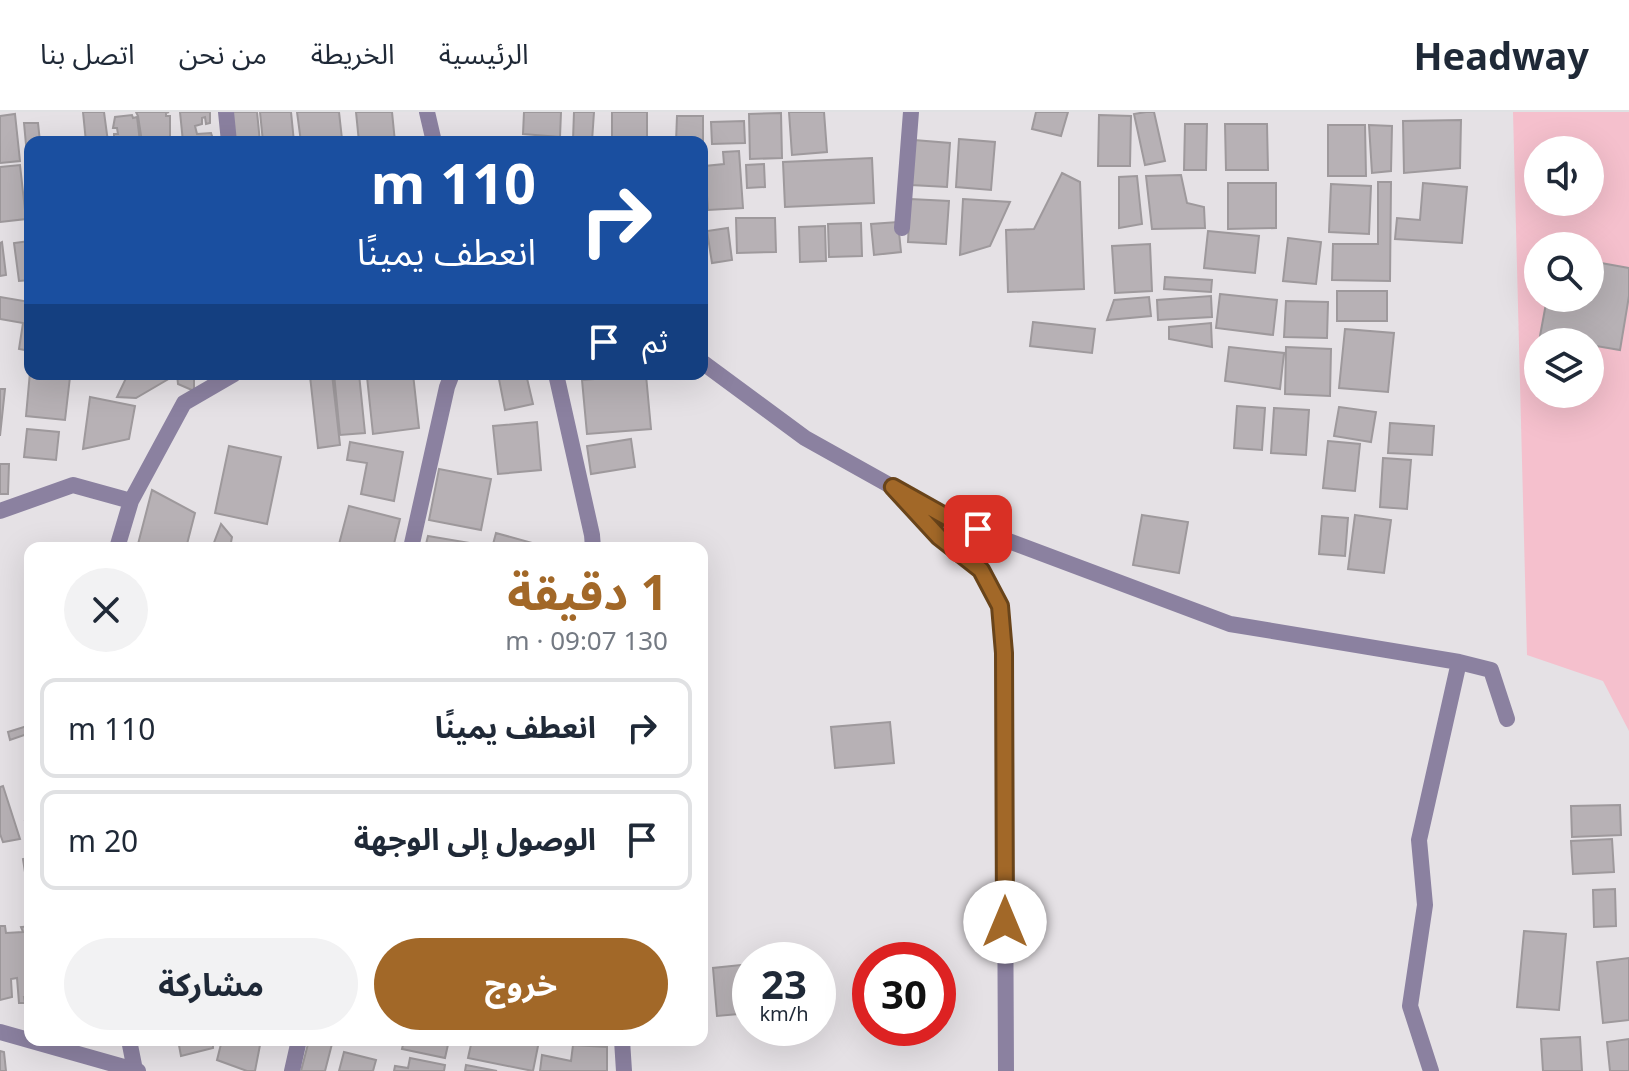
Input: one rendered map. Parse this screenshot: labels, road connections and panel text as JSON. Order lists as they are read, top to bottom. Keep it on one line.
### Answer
{"page":{"header":"Headway","nav":["الرئيسية","الخريطة","من نحن","اتصل بنا"],"turn":["110 m","انعطف يمينًا"],"then":"ثم","heading":["1 دقيقة","130 m · 09:07"],"list":[{"name":"انعطف يمينًا","value":"110 m"},{"name":"الوصول إلى الوجهة","value":"20 m"}],"buttons":["خروج","مشاركة"],"speed":"23 km/h","limit":"30"}}
